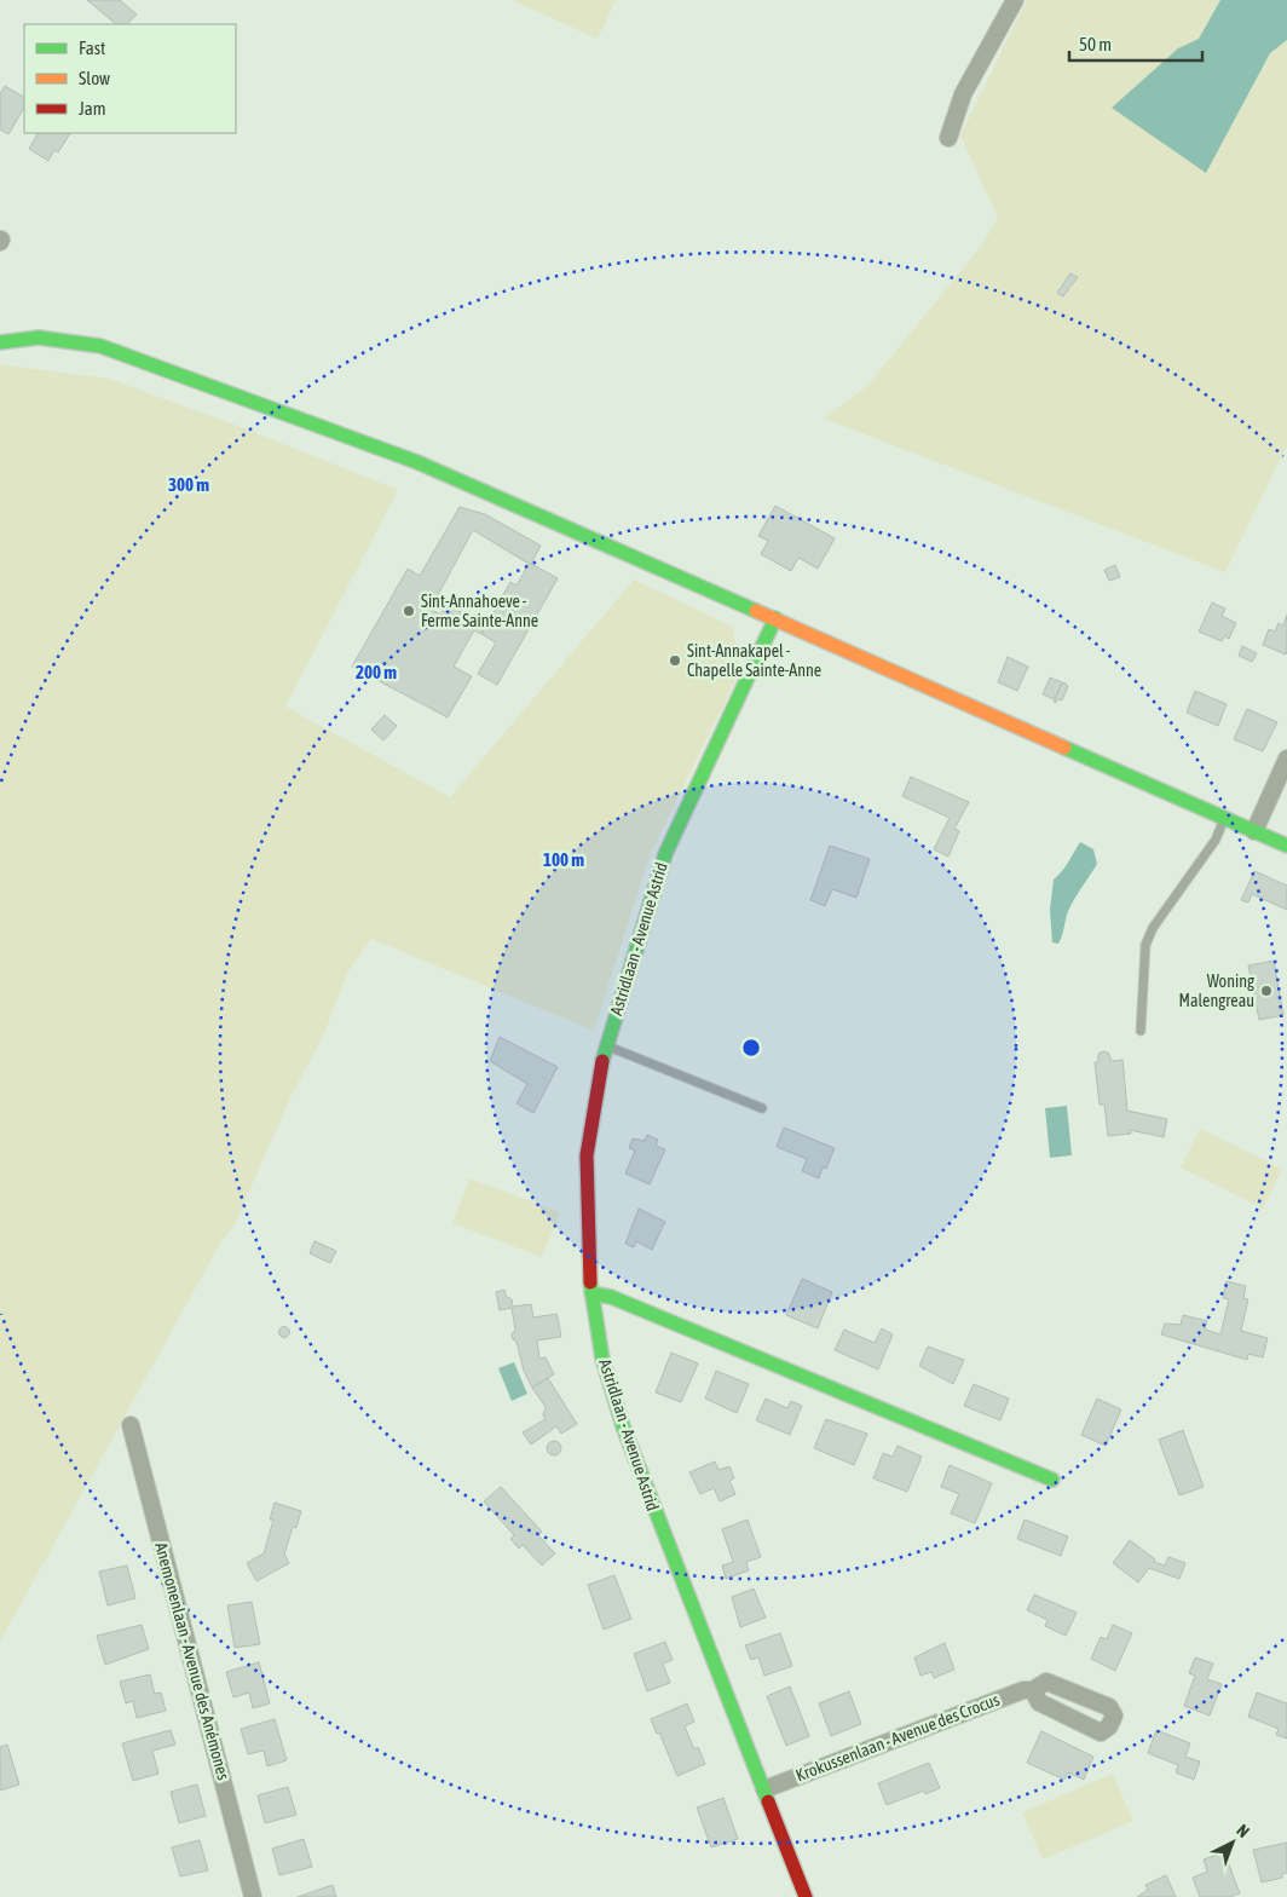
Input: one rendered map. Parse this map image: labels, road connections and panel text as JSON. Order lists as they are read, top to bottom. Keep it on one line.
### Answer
{"streets":{"street":["Astridlaan - Avenue Astrid","Anemonenlaan - Avenue des Anémones","Krokussenlaan - Avenue des Crocus"]},"crossings":[["Astridlaan - Avenue Astrid","Krokussenlaan - Avenue des Crocus"]],"places":["Sint-Annahoeve - Ferme Sainte-Anne","Sint-Annakapel - Chapelle Sainte-Anne","Woning Malengreau"],"legend":["Fast","Slow","Jam"],"scale_bar":"50 m","north":"top right","rings":["300 m","200 m","100 m"]}
